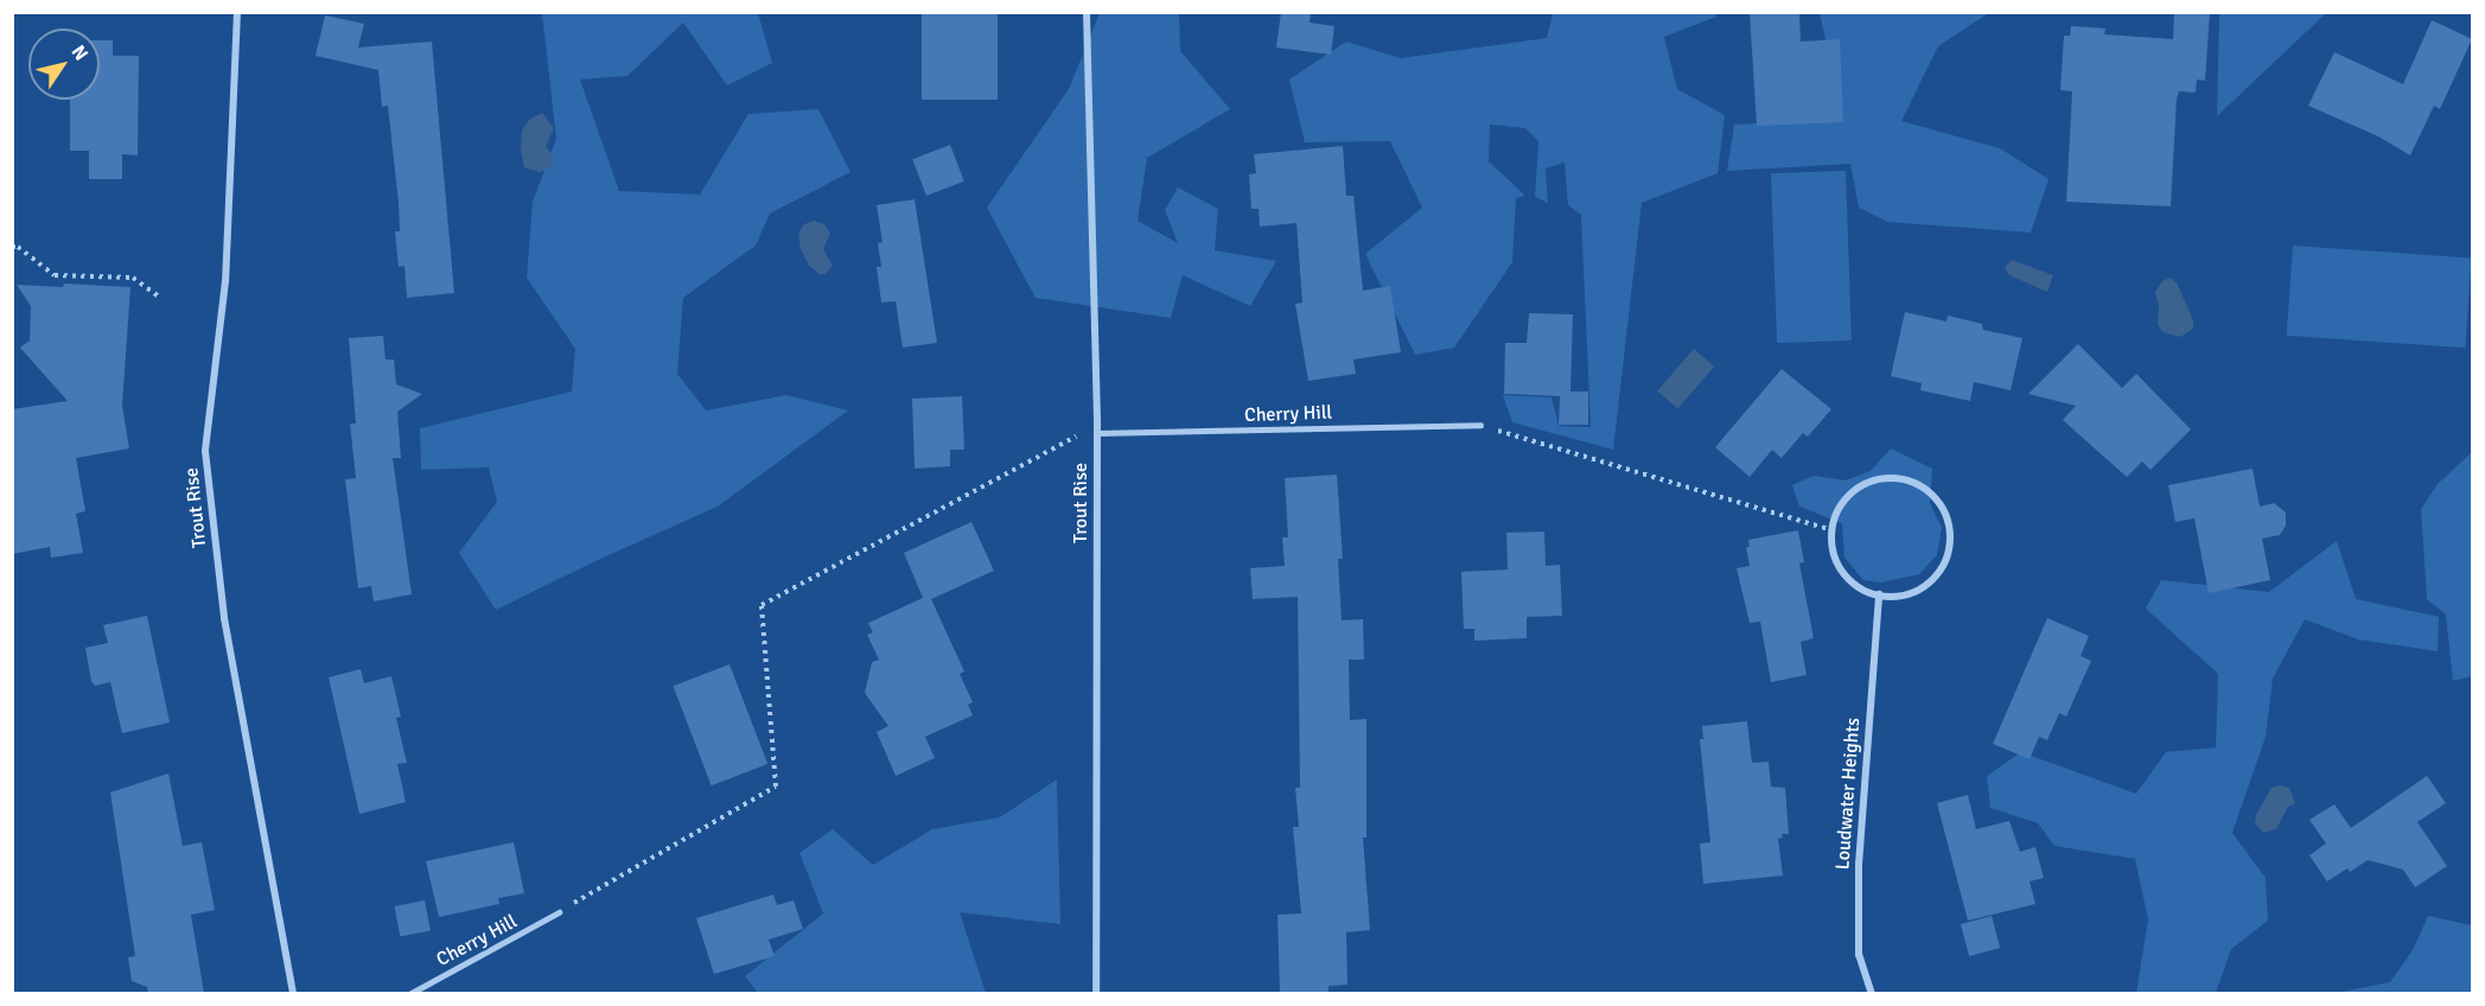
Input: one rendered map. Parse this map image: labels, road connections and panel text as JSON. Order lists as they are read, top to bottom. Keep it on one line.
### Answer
{"streets":{"street":["Trout Rise","Loudwater Heights"],"lane":["Cherry Hill"]},"crossings":[["Cherry Hill","Trout Rise"]],"north":"top right"}
